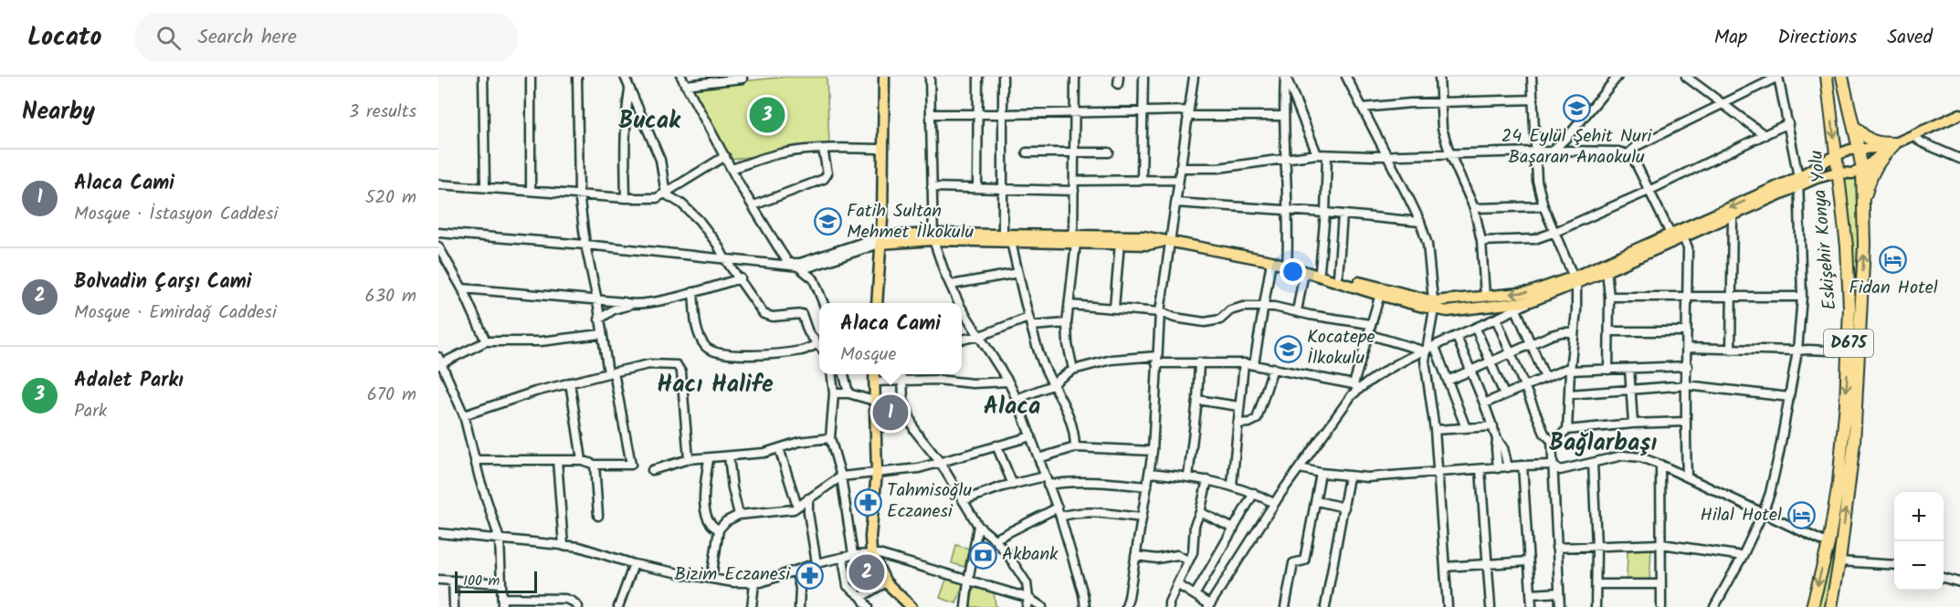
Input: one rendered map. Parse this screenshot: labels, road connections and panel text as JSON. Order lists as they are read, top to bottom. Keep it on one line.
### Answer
{"streets":{"highway":["Eskişehir Konya Yolu","D675"]},"crossings":[["Eskişehir Konya Yolu","D675"]],"districts":["Bucak","Hacı Halife","Alaca","Bağlarbaşı"],"places":{"school or university":["24 Eylül Şehit Nuri Başaran Anaokulu","Fatih Sultan Mehmet İlkokulu","Kocatepe İlkokulu"],"hotel":["Fidan Hotel","Hilal Hotel"],"pharmacy":["Tahmisoğlu Eczanesi","Bizim Eczanesi"],"bank":["Akbank"]},"scale_bar":"100 m","page":{"header":"Locato","search":"Search here","nav":["Map","Directions","Saved"],"heading":["Nearby","3 results"],"pins":["3","1","2"],"list":[{"mark":"1","name":"Alaca Cami","note":"Mosque · İstasyon Caddesi","value":"520 m"},{"mark":"2","name":"Bolvadin Çarşı Cami","note":"Mosque · Emirdağ Caddesi","value":"630 m"},{"mark":"3","name":"Adalet Parkı","note":"Park","value":"670 m"}],"popup":["Alaca Cami","Mosque"],"map_buttons":["+","−"],"scale":"100 m"}}
